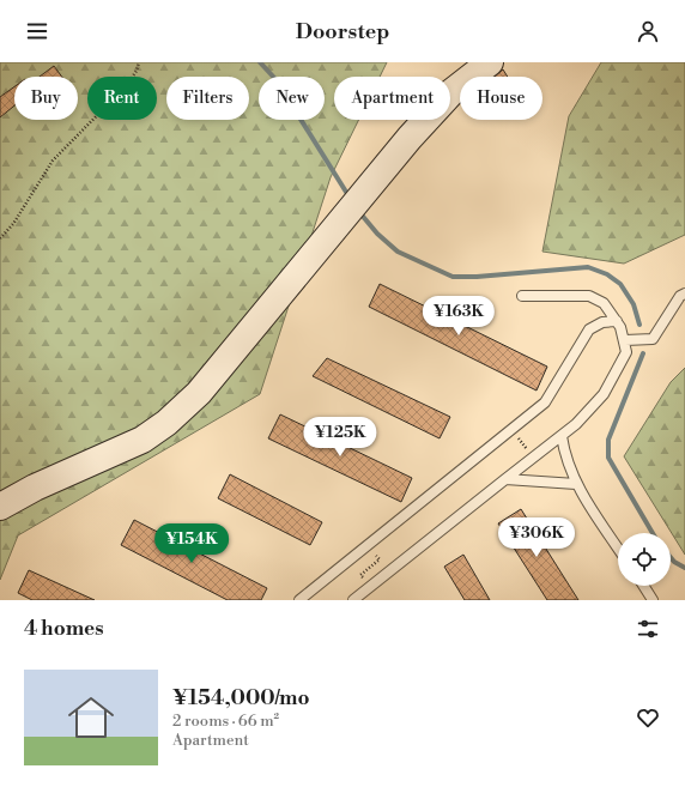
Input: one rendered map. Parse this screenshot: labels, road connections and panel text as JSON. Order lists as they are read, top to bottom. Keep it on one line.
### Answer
{"page":{"header":"Doorstep","chip":["Buy","Rent","Filters","New","Apartment","House"],"price":["¥163K","¥125K","¥306K","¥154K"],"heading":"4 homes","list":[{"name":"¥154,000/mo","note":"2 rooms · 66 m² · Apartment"}]}}
